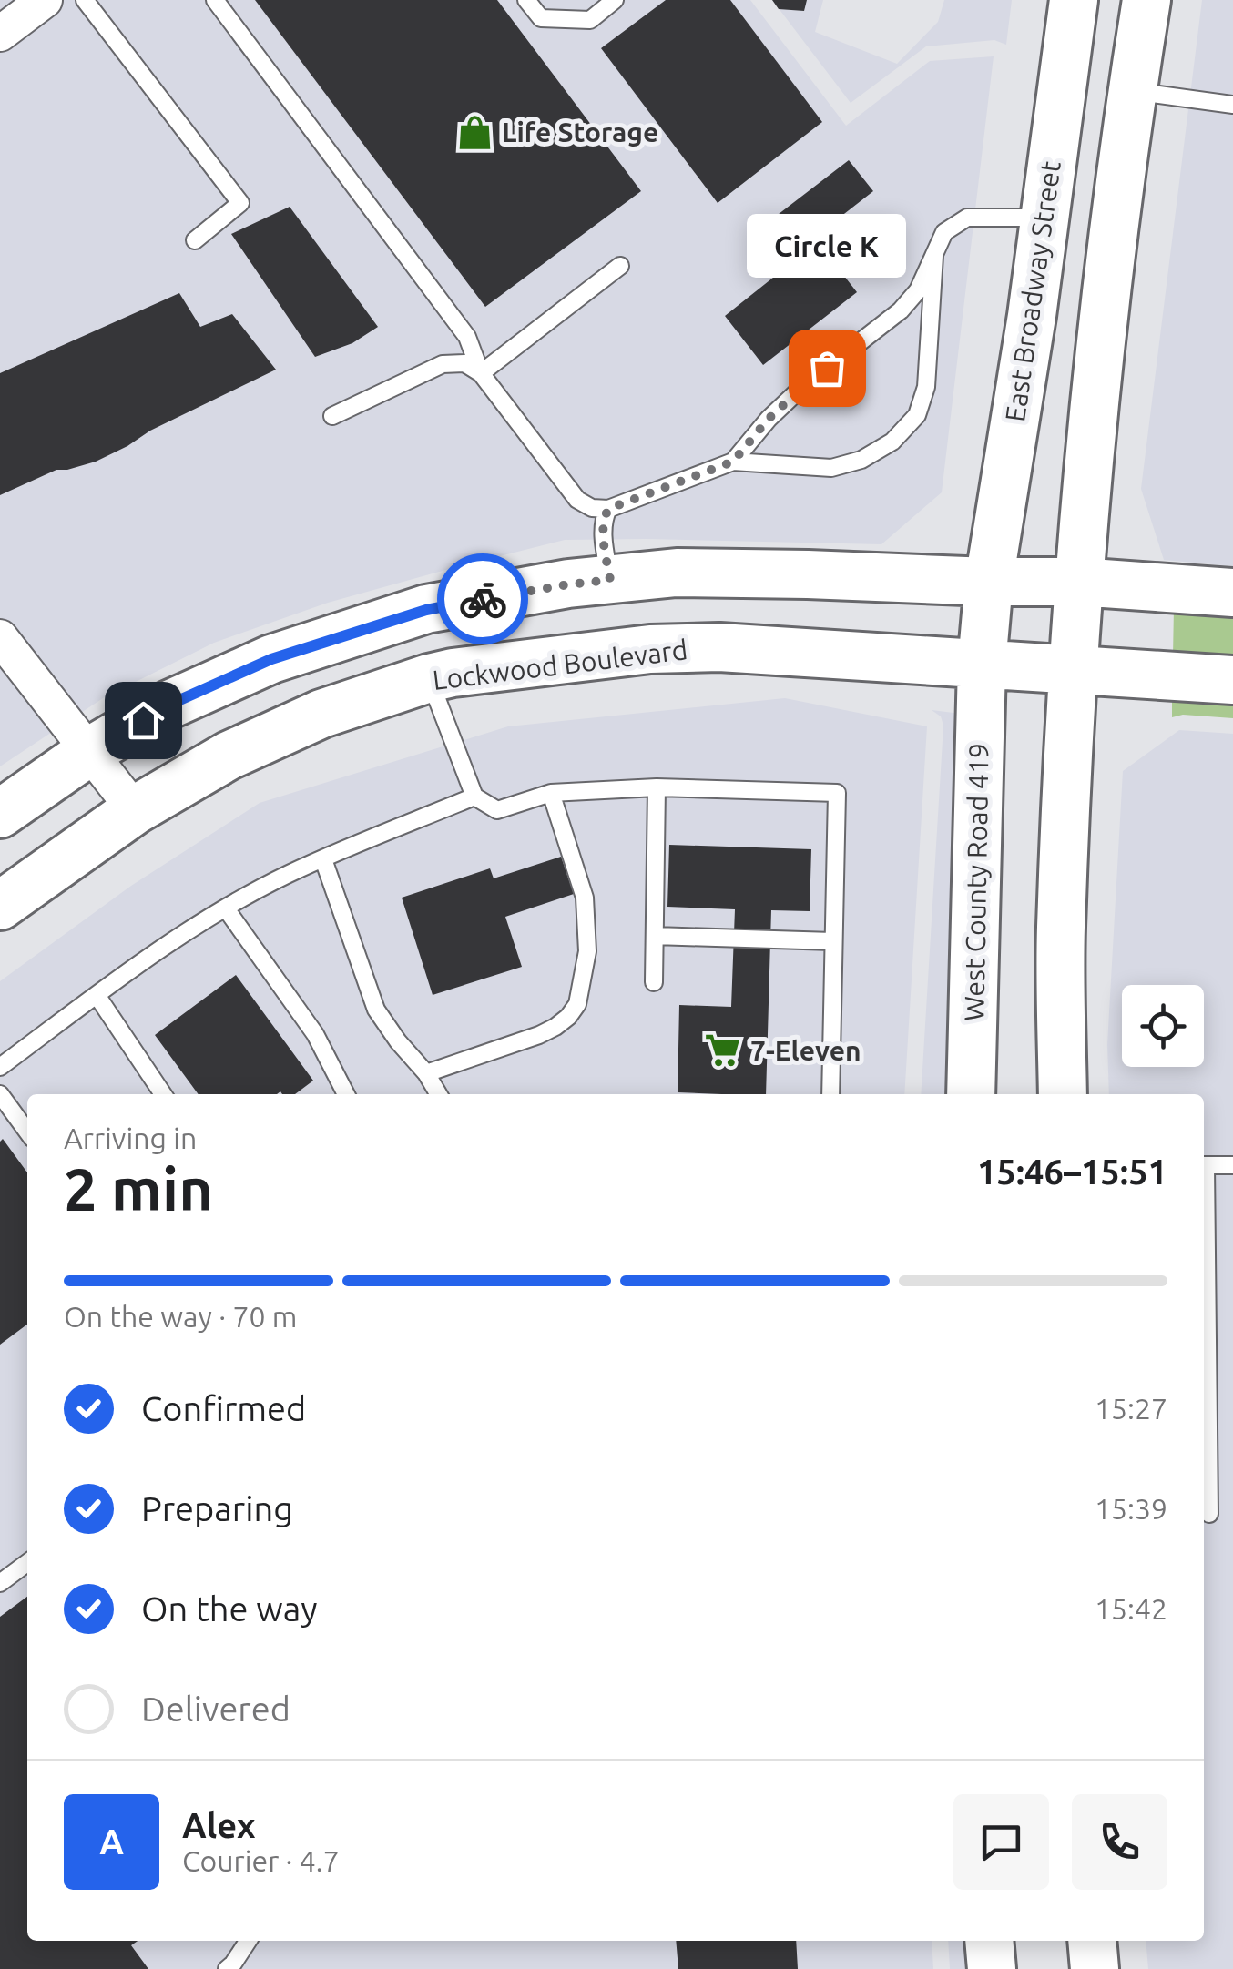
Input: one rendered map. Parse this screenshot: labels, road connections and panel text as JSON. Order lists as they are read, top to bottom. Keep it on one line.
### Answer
{"streets":{"street":["East Broadway Street","Lockwood Boulevard","West County Road 419"]},"crossings":[["East Broadway Street","Lockwood Boulevard"],["East Broadway Street","West County Road 419"],["Lockwood Boulevard","West County Road 419"]],"places":{"shop":["Life Storage"],"other":["Circle K"],"supermarket":["7-Eleven"]},"page":{"bubble":"Circle K","heading":["2 min","Arriving in","15:46–15:51"],"panel":["Alex","Courier · 4.7"],"bar":"On the way · 70 m","list":[["Confirmed","15:27"],["Preparing","15:39"],["On the way","15:42"],"Delivered"],"round":"A"}}
